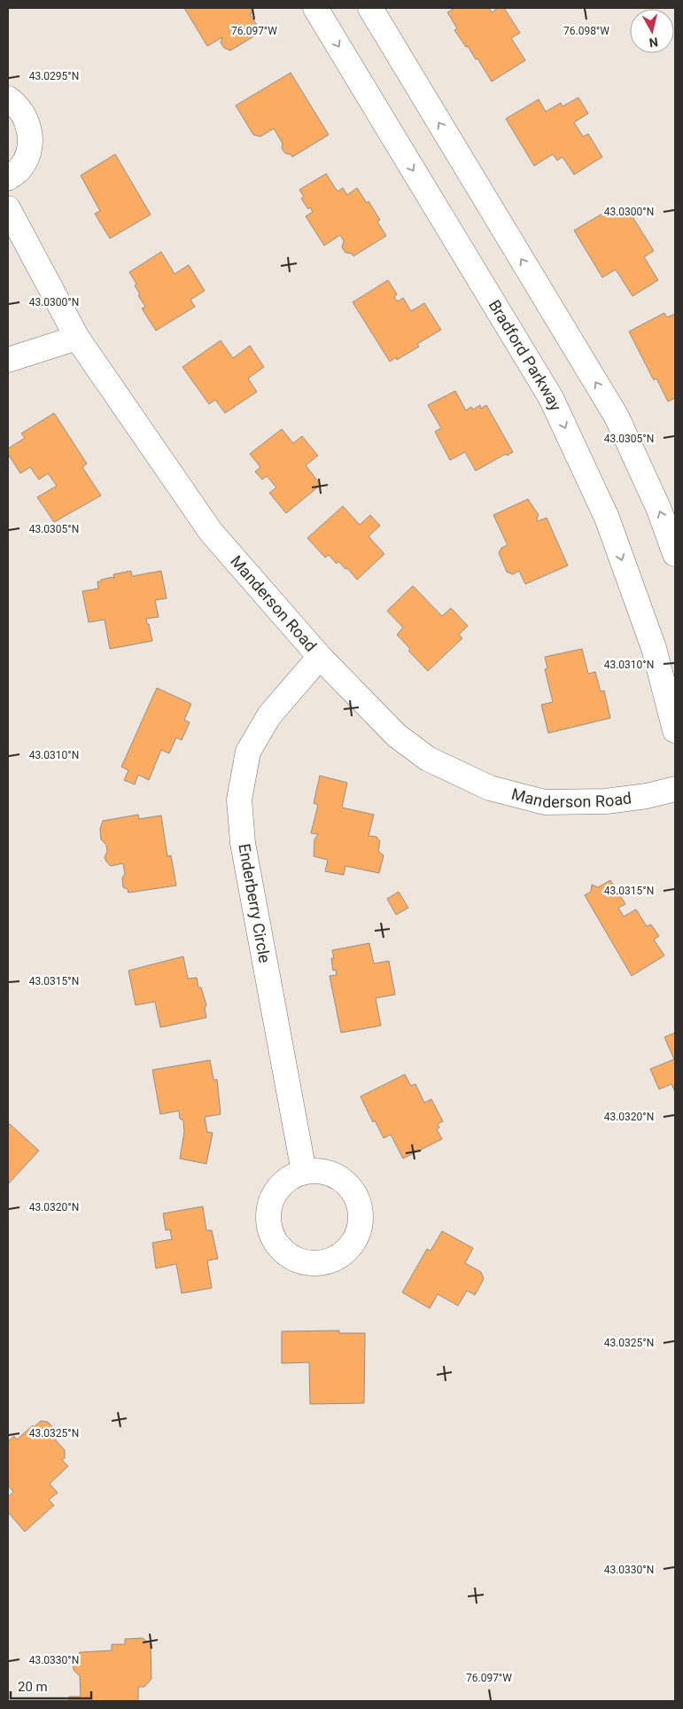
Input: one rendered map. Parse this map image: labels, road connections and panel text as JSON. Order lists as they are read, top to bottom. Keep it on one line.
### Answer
{"streets":{"street":["Bradford Parkway","Manderson Road","Enderberry Circle"]},"crossings":[["Manderson Road","Enderberry Circle"]],"scale_bar":"20 m","north":"bottom","coordinates":["76.097°W","76.098°W","43.0295°N","43.0300°N","43.0305°N","43.0310°N","43.0315°N","43.0320°N","43.0325°N","43.0330°N"]}
